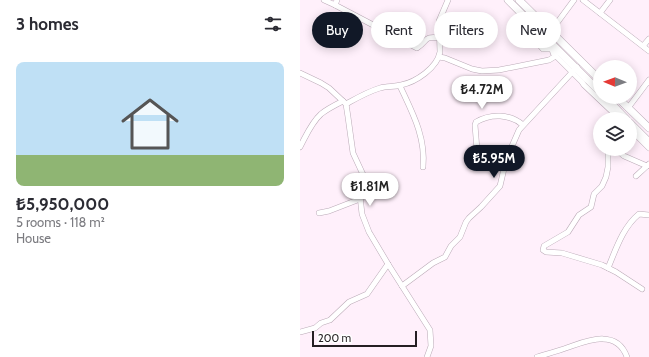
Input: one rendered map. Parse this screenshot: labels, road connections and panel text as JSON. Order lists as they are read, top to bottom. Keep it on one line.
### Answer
{"scale_bar":"200 m","north":"left","page":{"heading":"3 homes","chip":["Buy","Rent","Filters","New"],"list":[{"name":"₺5,950,000","note":"5 rooms · 118 m² · House"}],"price":["₺4.72M","₺5.95M","₺1.81M"],"scale":"200 m"}}
